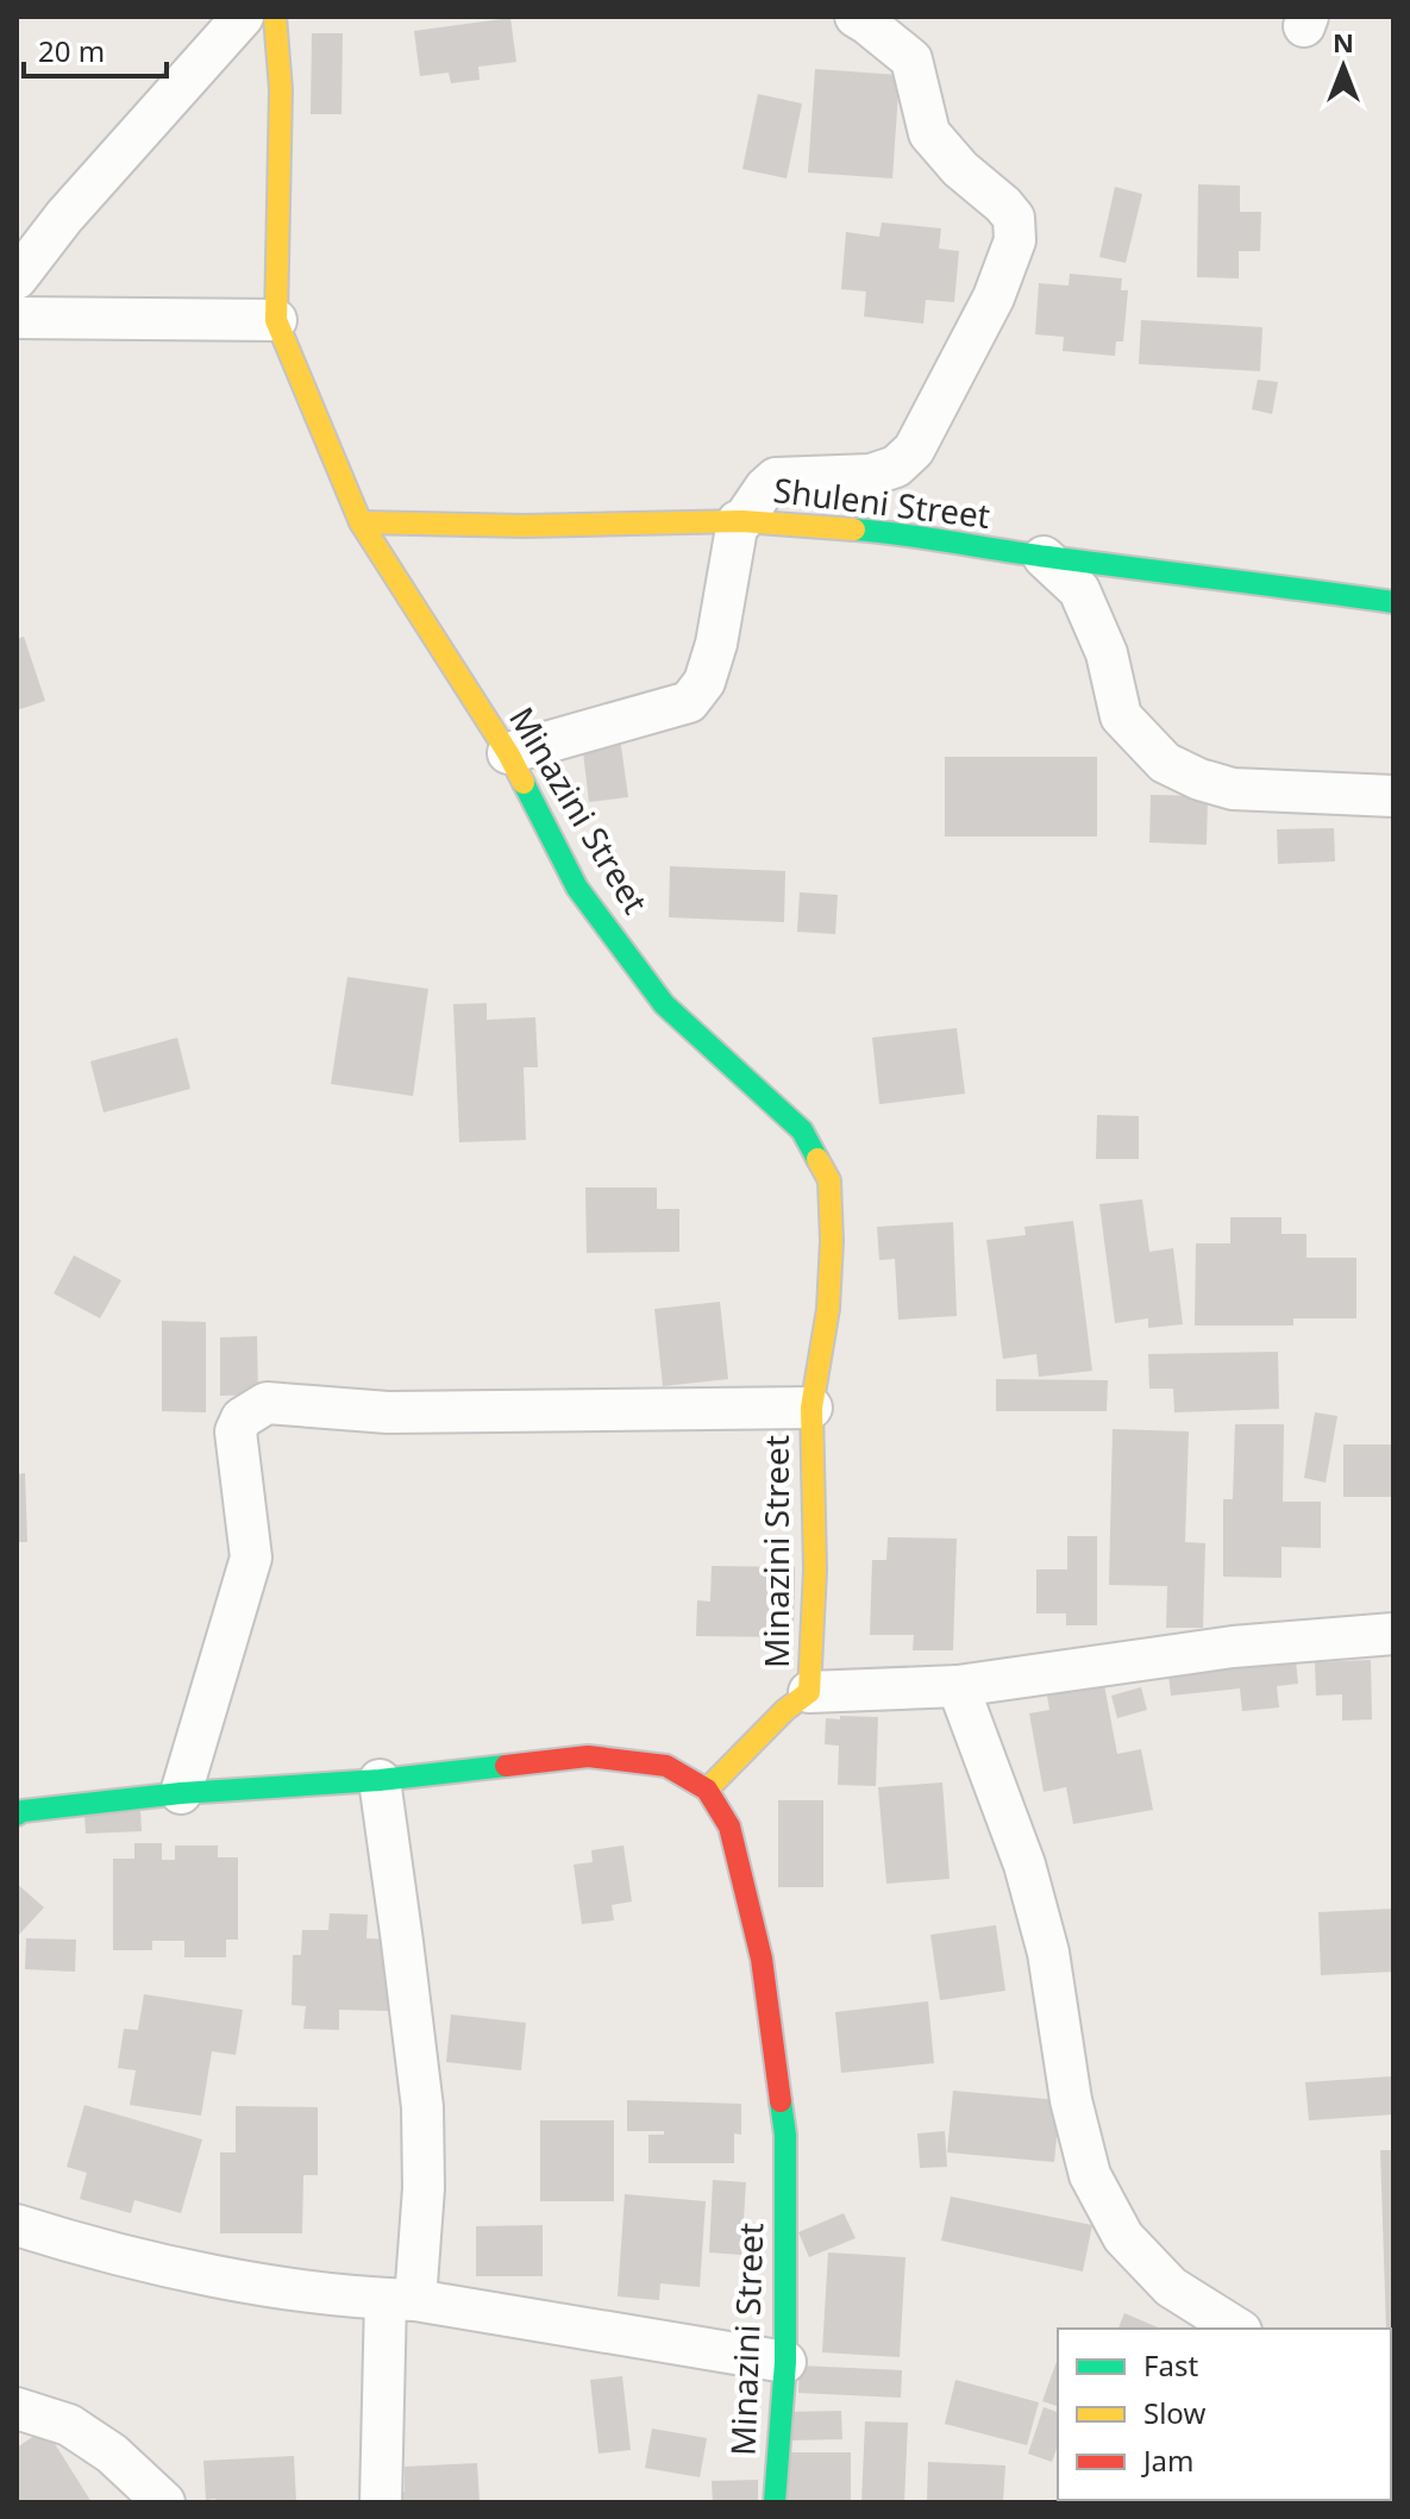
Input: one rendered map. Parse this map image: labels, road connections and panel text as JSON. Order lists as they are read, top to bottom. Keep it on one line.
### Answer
{"streets":{"street":["Shuleni Street","Minazini Street"]},"crossings":[["Shuleni Street","Minazini Street"]],"legend":["Fast","Slow","Jam"],"scale_bar":"20 m","north":"top"}
